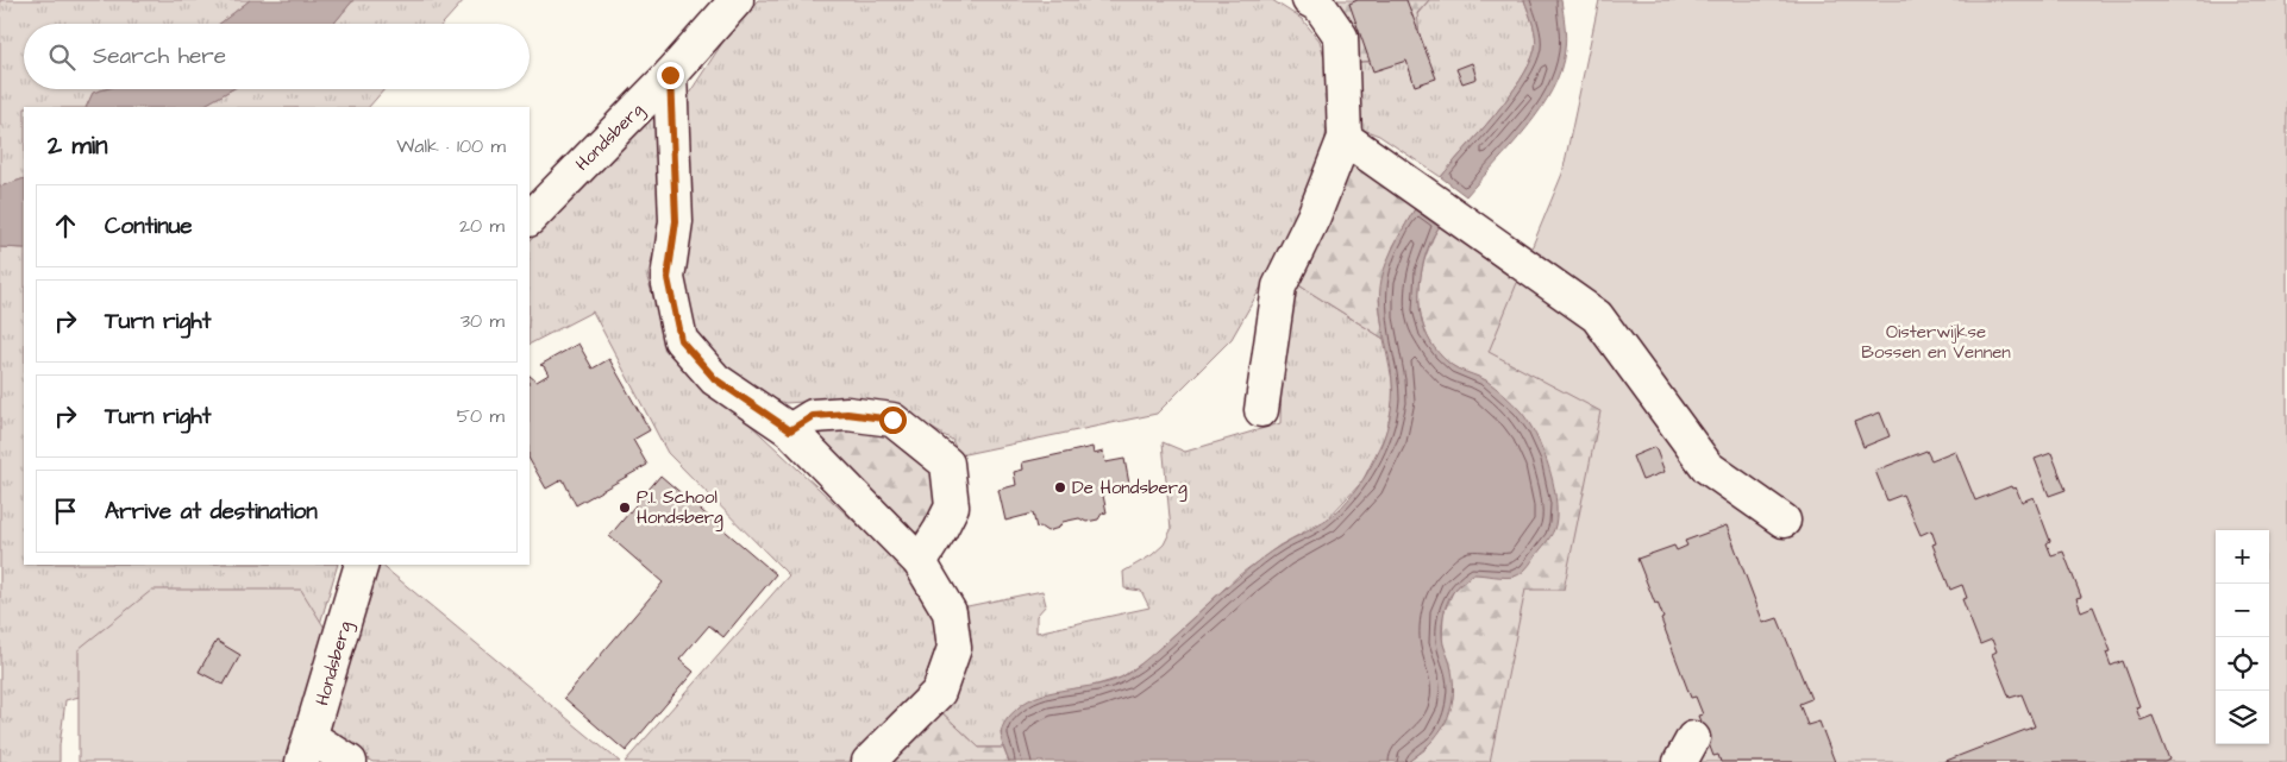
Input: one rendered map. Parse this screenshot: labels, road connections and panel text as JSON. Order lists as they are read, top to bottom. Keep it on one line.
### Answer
{"streets":{"street":["Hondsberg"]},"parks":["Oisterwijkse Bossen en Vennen"],"places":["De Hondsberg","P.I. School Hondsberg"],"page":{"search":"Search here","heading":["2 min","Walk · 100 m"],"list":[["Continue","20 m"],["Turn right","30 m"],["Turn right","50 m"],"Arrive at destination"],"map_buttons":["+","−"]}}
